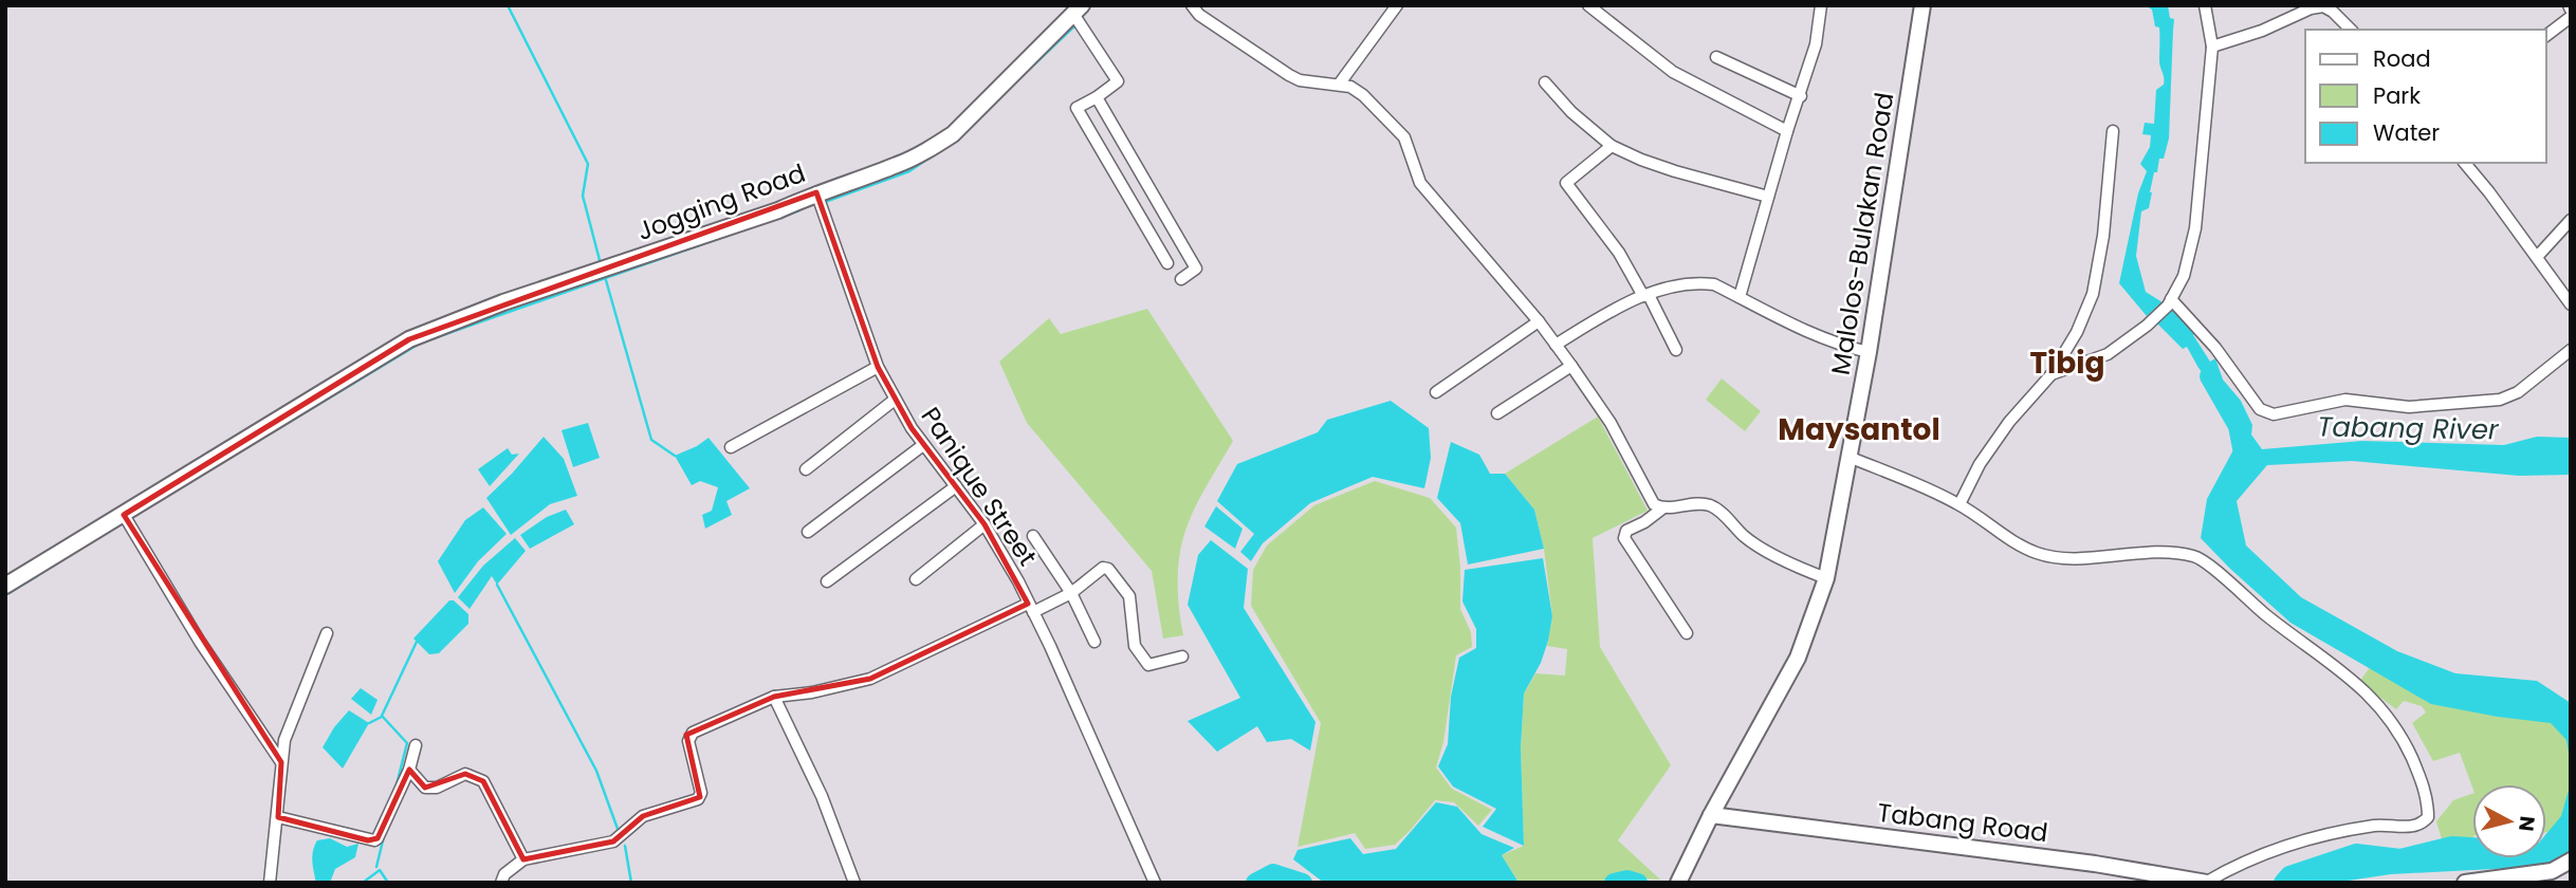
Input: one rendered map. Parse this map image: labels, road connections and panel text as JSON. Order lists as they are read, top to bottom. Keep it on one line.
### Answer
{"streets":{"main road":["Jogging Road","Malolos-Bulakan Road","Tabang Road"],"street":["Panique Street"]},"crossings":[["Jogging Road","Panique Street"],["Malolos-Bulakan Road","Tabang Road"]],"districts":["Tibig","Maysantol"],"water":["Tabang River"],"legend":["Road","Park","Water"],"north":"right"}
